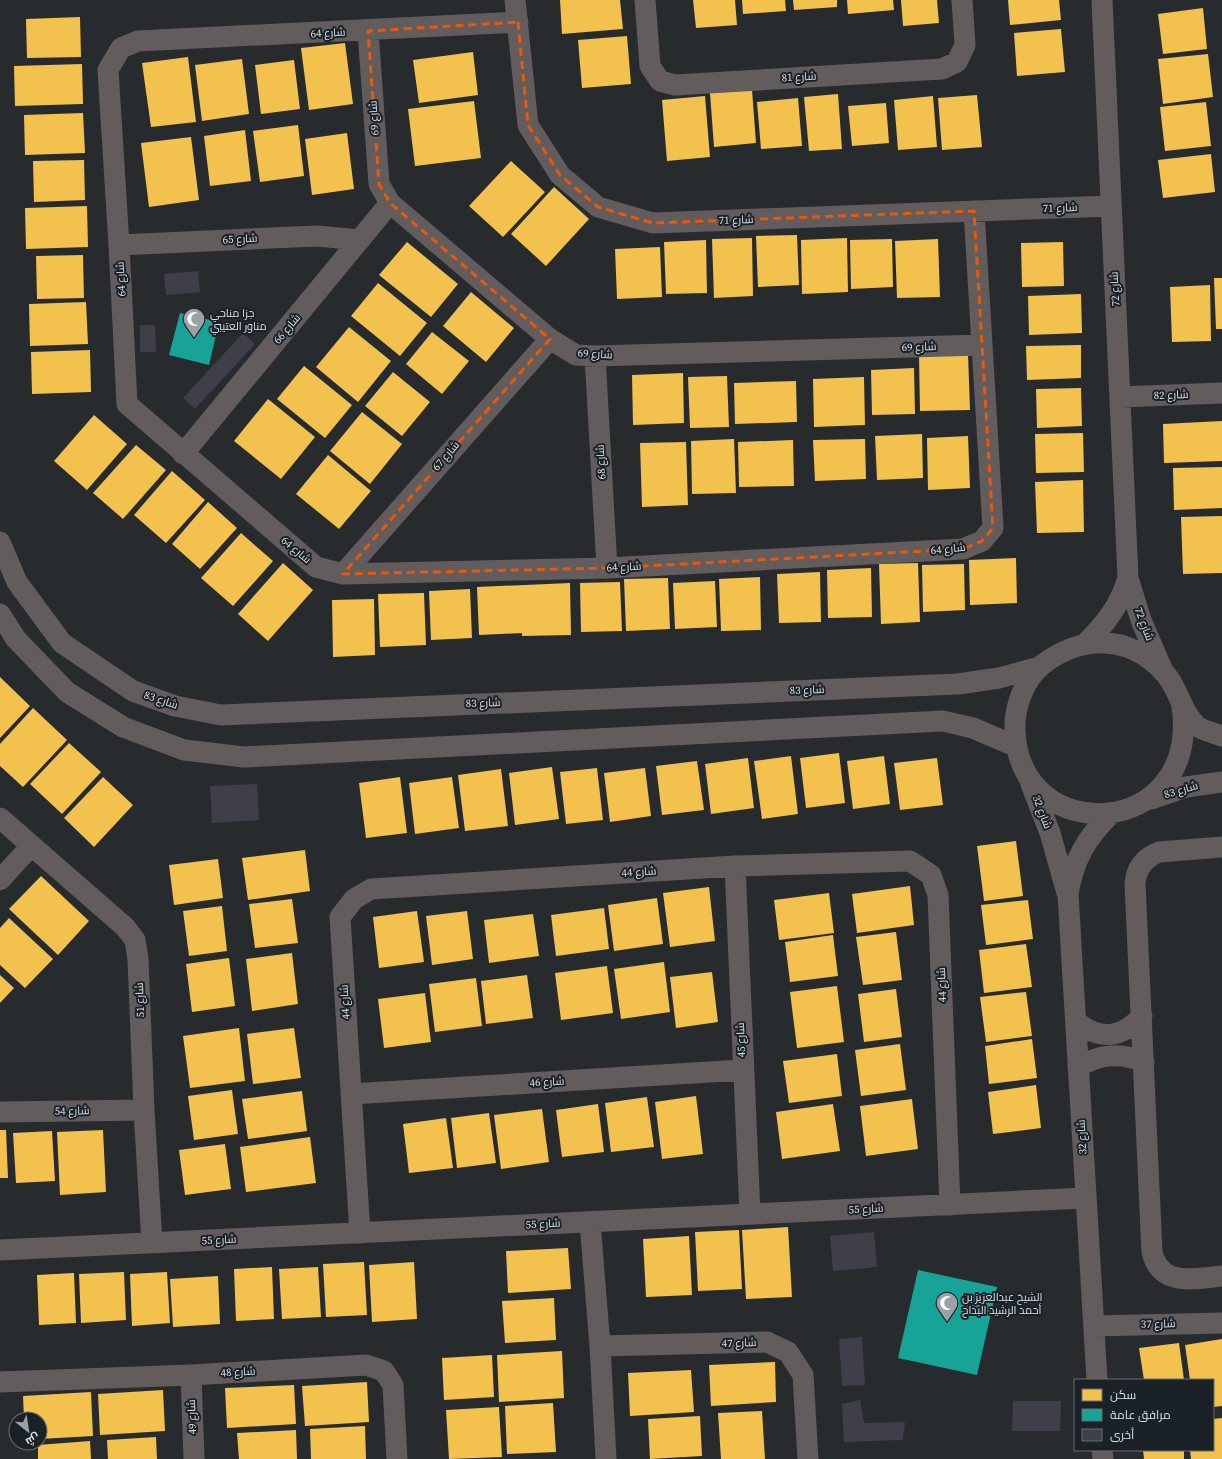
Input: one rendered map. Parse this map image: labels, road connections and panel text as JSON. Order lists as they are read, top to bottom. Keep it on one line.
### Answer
{"streets":{"street":["شارع 64","شارع 81","شارع 69","شارع 71","شارع 65","شارع 72","شارع 66","شارع 82","شارع 67","شارع 68","شارع 83","شارع 32","شارع 44","شارع 51","شارع 45","شارع 46","شارع 54","شارع 55","شارع 37","شارع 47","شارع 48","شارع 49"]},"crossings":[["شارع 64","شارع 69"],["شارع 64","شارع 71"],["شارع 64","شارع 65"],["شارع 64","شارع 66"],["شارع 64","شارع 67"],["شارع 64","شارع 68"],["شارع 69","شارع 66"],["شارع 69","شارع 67"],["شارع 69","شارع 68"],["شارع 71","شارع 72"],["شارع 65","شارع 66"],["شارع 72","شارع 82"],["شارع 83","شارع 32"],["شارع 32","شارع 55"],["شارع 32","شارع 37"],["شارع 44","شارع 45"],["شارع 44","شارع 46"],["شارع 44","شارع 55"],["شارع 51","شارع 54"],["شارع 51","شارع 55"],["شارع 45","شارع 46"],["شارع 45","شارع 55"],["شارع 48","شارع 49"]],"places":{"mosque":["جزا مناحي مناور العتيبي","الشيخ عبدالعزيز بن أحمد الرشيد البداح"]},"legend":["سكن","مرافق عامة","أخرى"],"north":"bottom right"}
